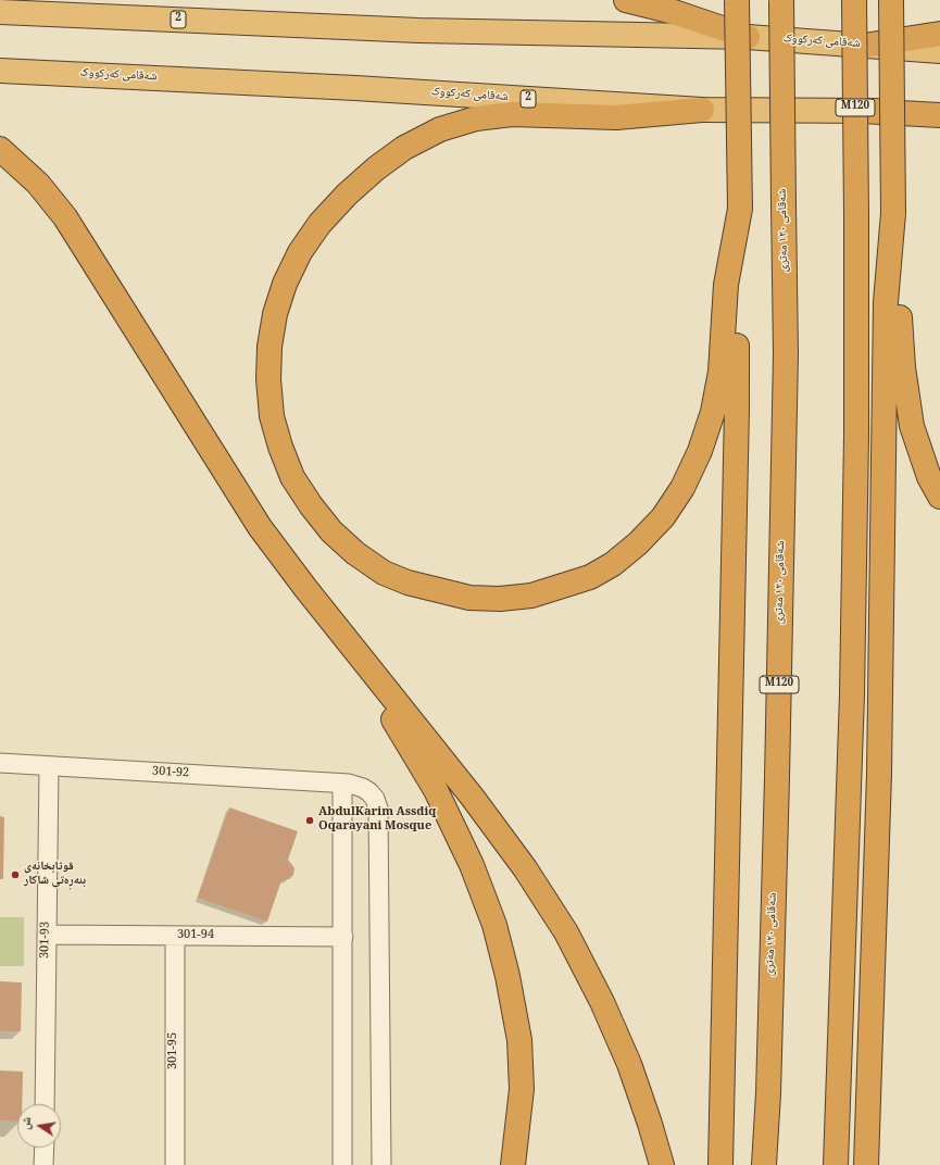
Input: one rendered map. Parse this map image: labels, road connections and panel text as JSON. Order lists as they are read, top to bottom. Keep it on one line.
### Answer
{"streets":{"highway":["2","شەقامی کەرکووک","M120","شەقامی ١٢٠ مەتری"],"street":["301-92","301-94","301-93","301-95"]},"crossings":[["301-92","301-93"],["301-94","301-93"],["301-94","301-95"]],"places":["AbdulKarim Assdiq Oqarayani Mosque","قوتابخانەی بنەڕەتی شاکار"],"north":"left"}
